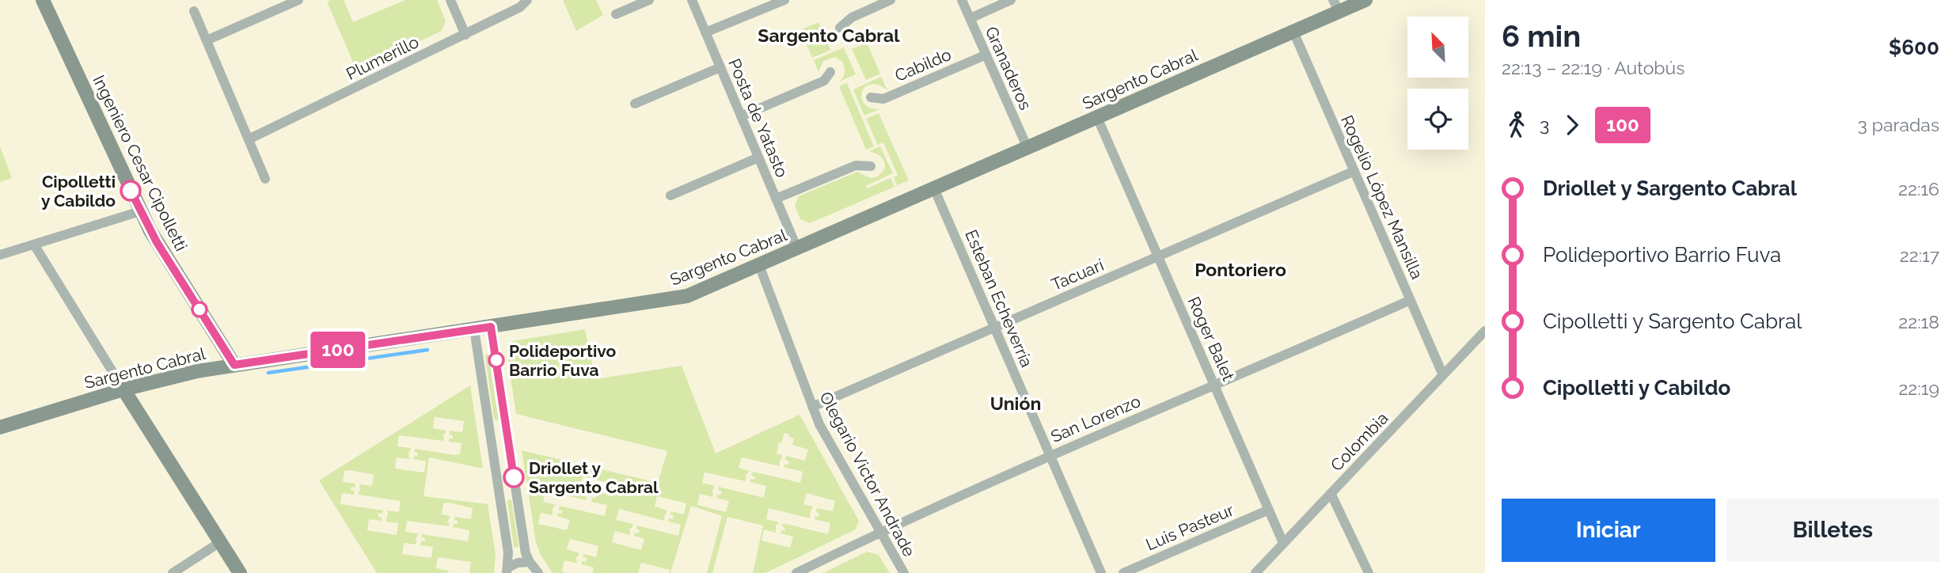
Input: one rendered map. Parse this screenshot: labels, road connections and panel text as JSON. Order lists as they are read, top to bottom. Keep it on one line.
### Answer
{"streets":{"main road":["Sargento Cabral","Ingeniero Cesar Cipolletti"],"street":["Plumerillo","Cabildo","Granaderos","Posta de Yatasto","Rogelio López Mansilla","Tacuarí","Esteban Echeverría","Roger Balet","San Lorenzo","Colombia","Olegario Victor Andrade","Luis Pasteur"]},"crossings":[["Cabildo","Granaderos"],["Granaderos","Sargento Cabral"],["Sargento Cabral","Posta de Yatasto"],["Sargento Cabral","Ingeniero Cesar Cipolletti"],["Sargento Cabral","Rogelio López Mansilla"],["Sargento Cabral","Esteban Echeverría"],["Sargento Cabral","Roger Balet"],["Sargento Cabral","Olegario Victor Andrade"],["Rogelio López Mansilla","Tacuarí"],["Rogelio López Mansilla","San Lorenzo"],["Rogelio López Mansilla","Colombia"],["Tacuarí","Esteban Echeverría"],["Tacuarí","Roger Balet"],["Tacuarí","Olegario Victor Andrade"],["Esteban Echeverría","San Lorenzo"],["Roger Balet","San Lorenzo"],["Roger Balet","Colombia"],["Roger Balet","Luis Pasteur"],["San Lorenzo","Olegario Victor Andrade"]],"districts":["Sargento Cabral","Pontoriero","Unión"],"places":["Cipolletti y Cabildo","Polideportivo Barrio Fuva","Driollet y Sargento Cabral"],"lines":["bus line 100"],"north":"top left","page":{"on_map":"100","heading":["6 min","22:13 – 22:19 · Autobús","$600"],"legs":["3","100","3 paradas"],"list":[{"name":"Driollet y Sargento Cabral","value":"22:16"},{"name":"Polideportivo Barrio Fuva","value":"22:17"},{"name":"Cipolletti y Sargento Cabral","value":"22:18"},{"name":"Cipolletti y Cabildo","value":"22:19"}],"buttons":["Iniciar","Billetes"]}}
